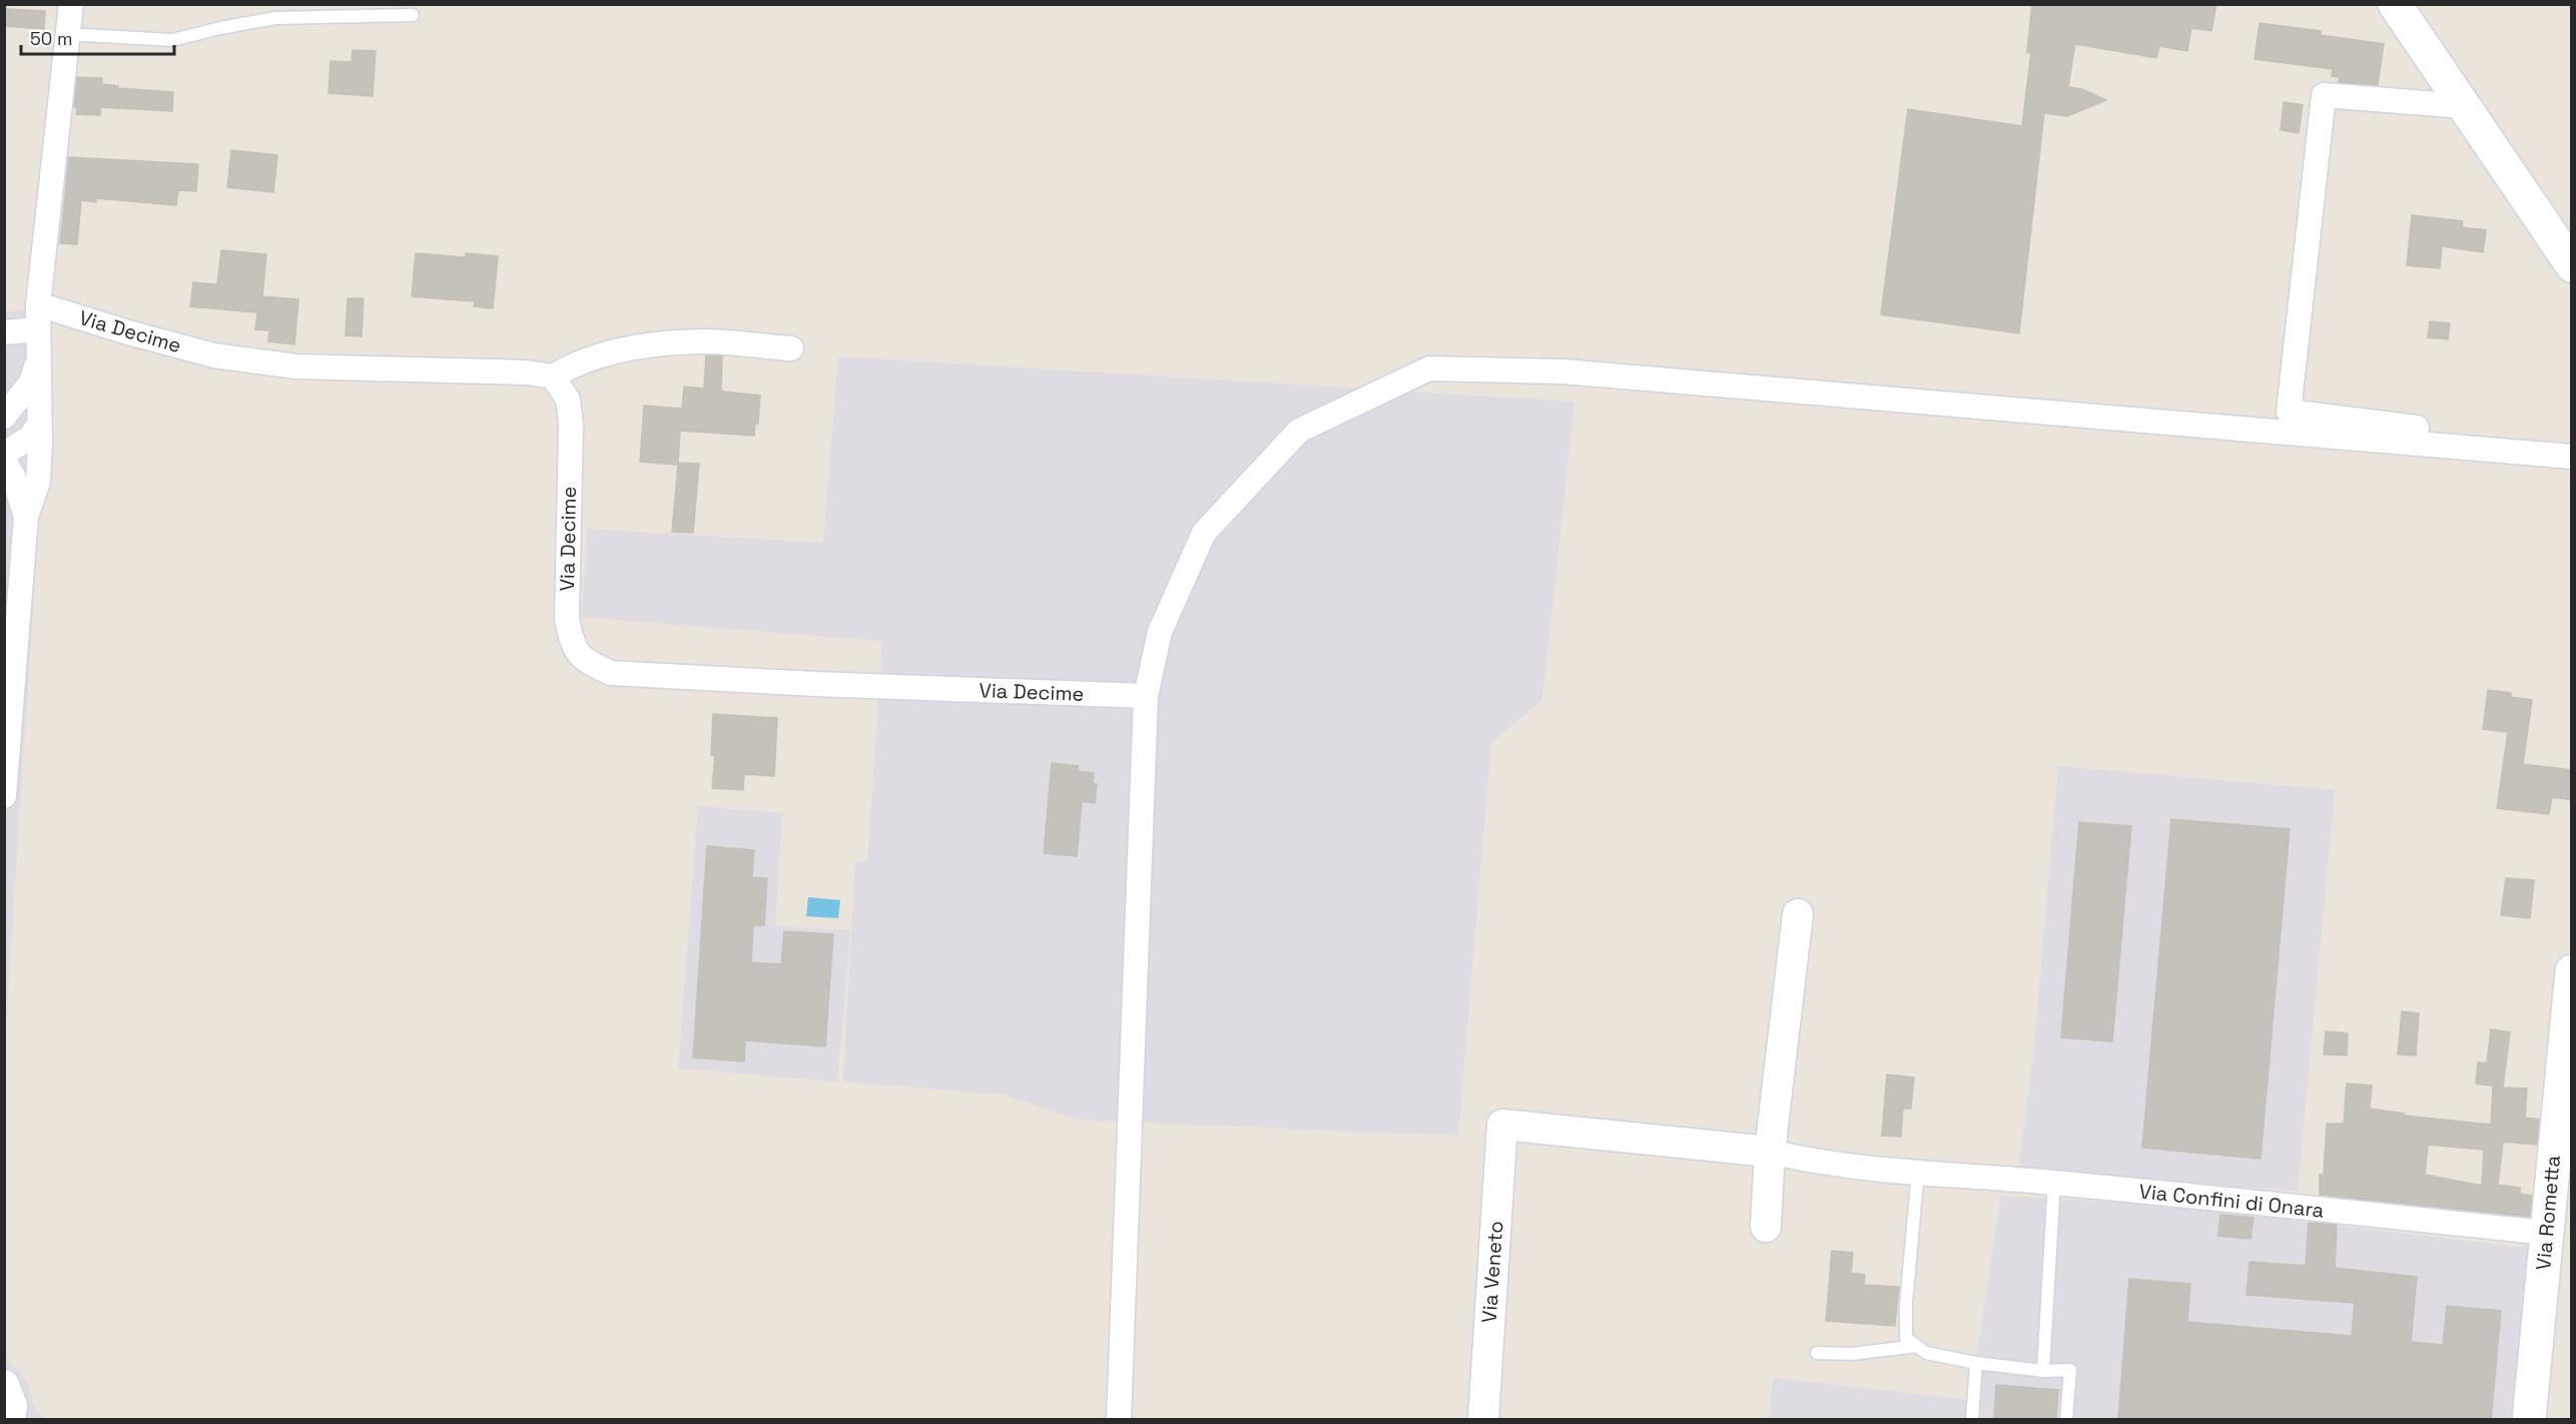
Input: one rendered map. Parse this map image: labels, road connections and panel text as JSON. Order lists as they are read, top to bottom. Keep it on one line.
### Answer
{"streets":{"main road":["Via Rometta"],"street":["Via Decime","Via Confini di Onara","Via Veneto"]},"crossings":[["Via Confini di Onara","Via Rometta"],["Via Confini di Onara","Via Veneto"]],"scale_bar":"50 m"}
